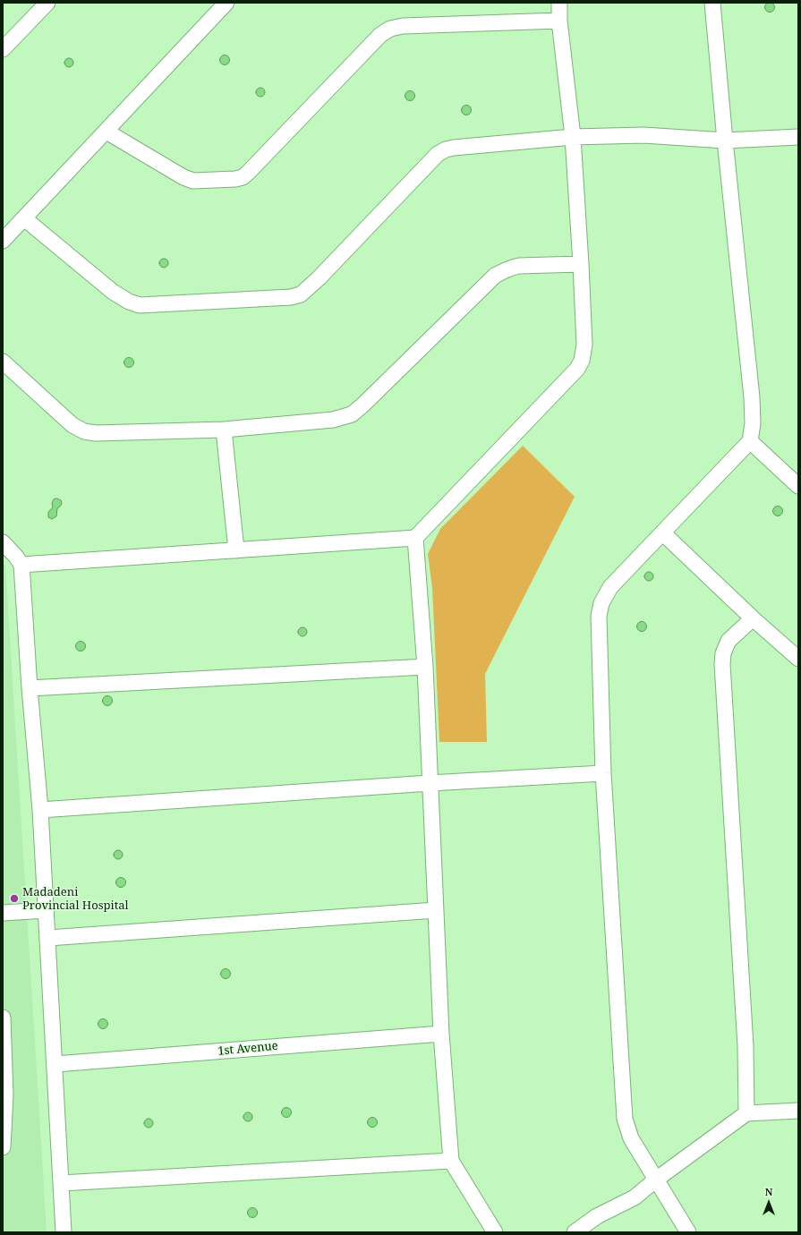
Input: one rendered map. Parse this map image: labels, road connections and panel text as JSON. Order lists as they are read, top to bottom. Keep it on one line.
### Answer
{"streets":{"street":["1st Avenue"]},"places":["Madadeni Provincial Hospital"],"north":"top"}
